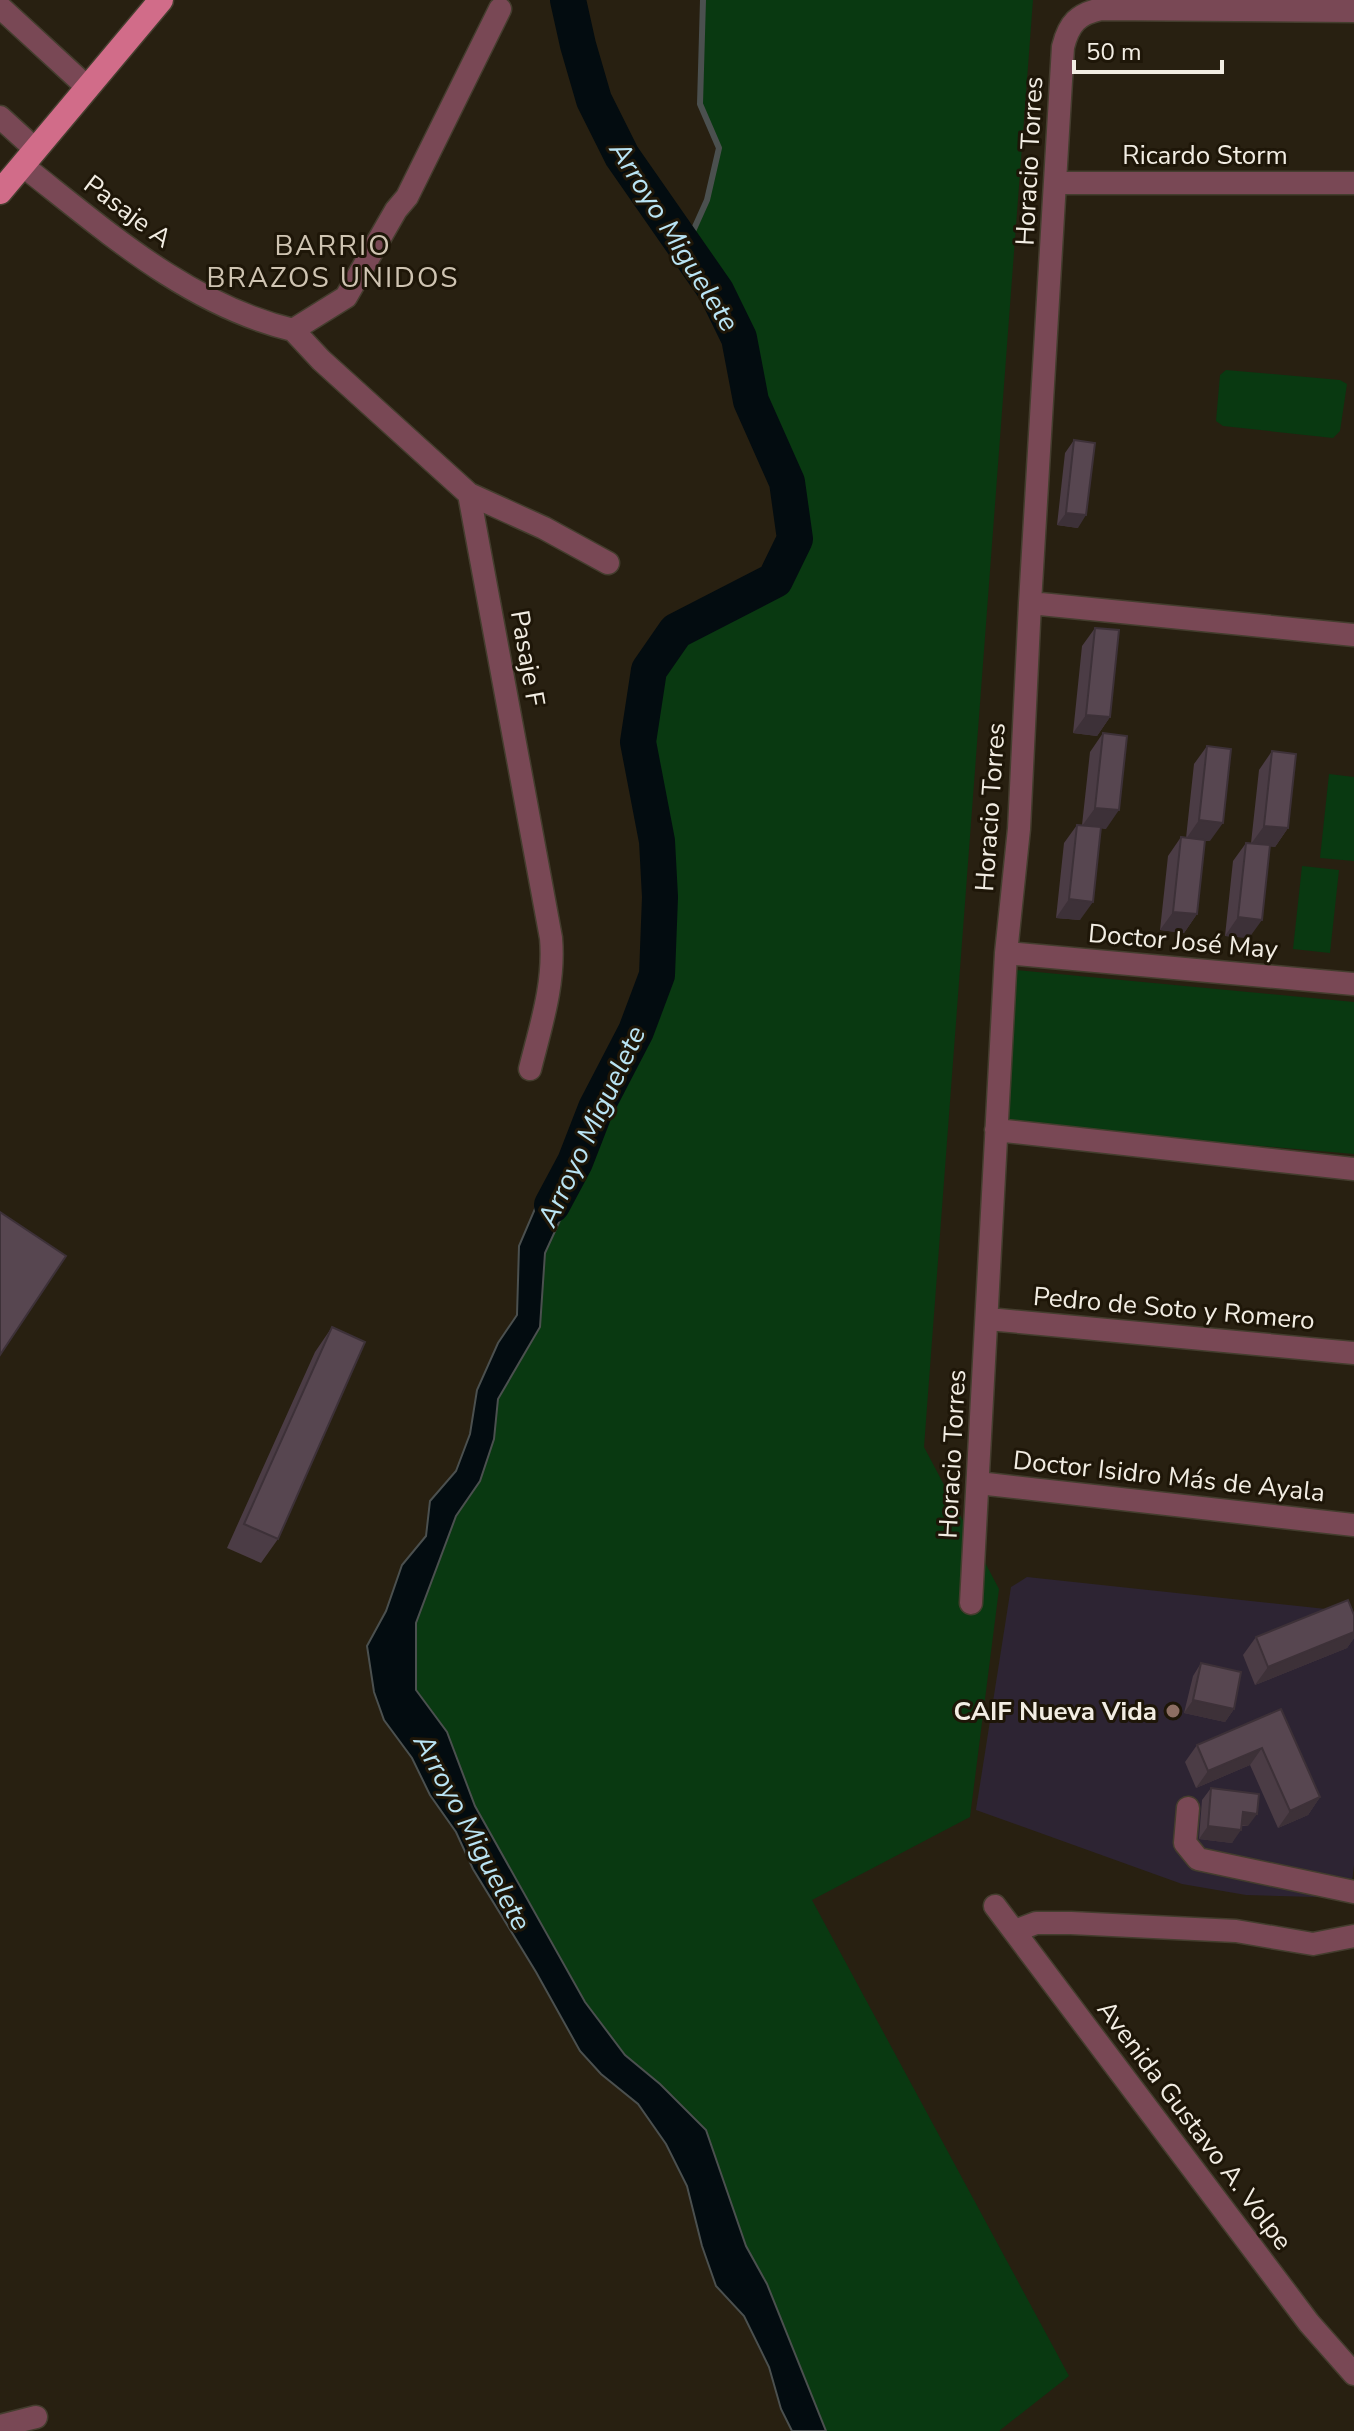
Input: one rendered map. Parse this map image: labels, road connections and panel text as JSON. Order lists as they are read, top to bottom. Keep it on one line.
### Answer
{"streets":{"street":["Ricardo Storm","Horacio Torres","Pasaje A","Pasaje F","Doctor José May","Pedro de Soto y Romero","Doctor Isidro Más de Ayala","Avenida Gustavo A. Volpe"]},"crossings":[["Ricardo Storm","Horacio Torres"],["Horacio Torres","Doctor José May"],["Horacio Torres","Pedro de Soto y Romero"],["Horacio Torres","Doctor Isidro Más de Ayala"]],"districts":["BARRIO BRAZOS UNIDOS"],"water":["Arroyo Miguelete"],"places":["CAIF Nueva Vida"],"scale_bar":"50 m"}
